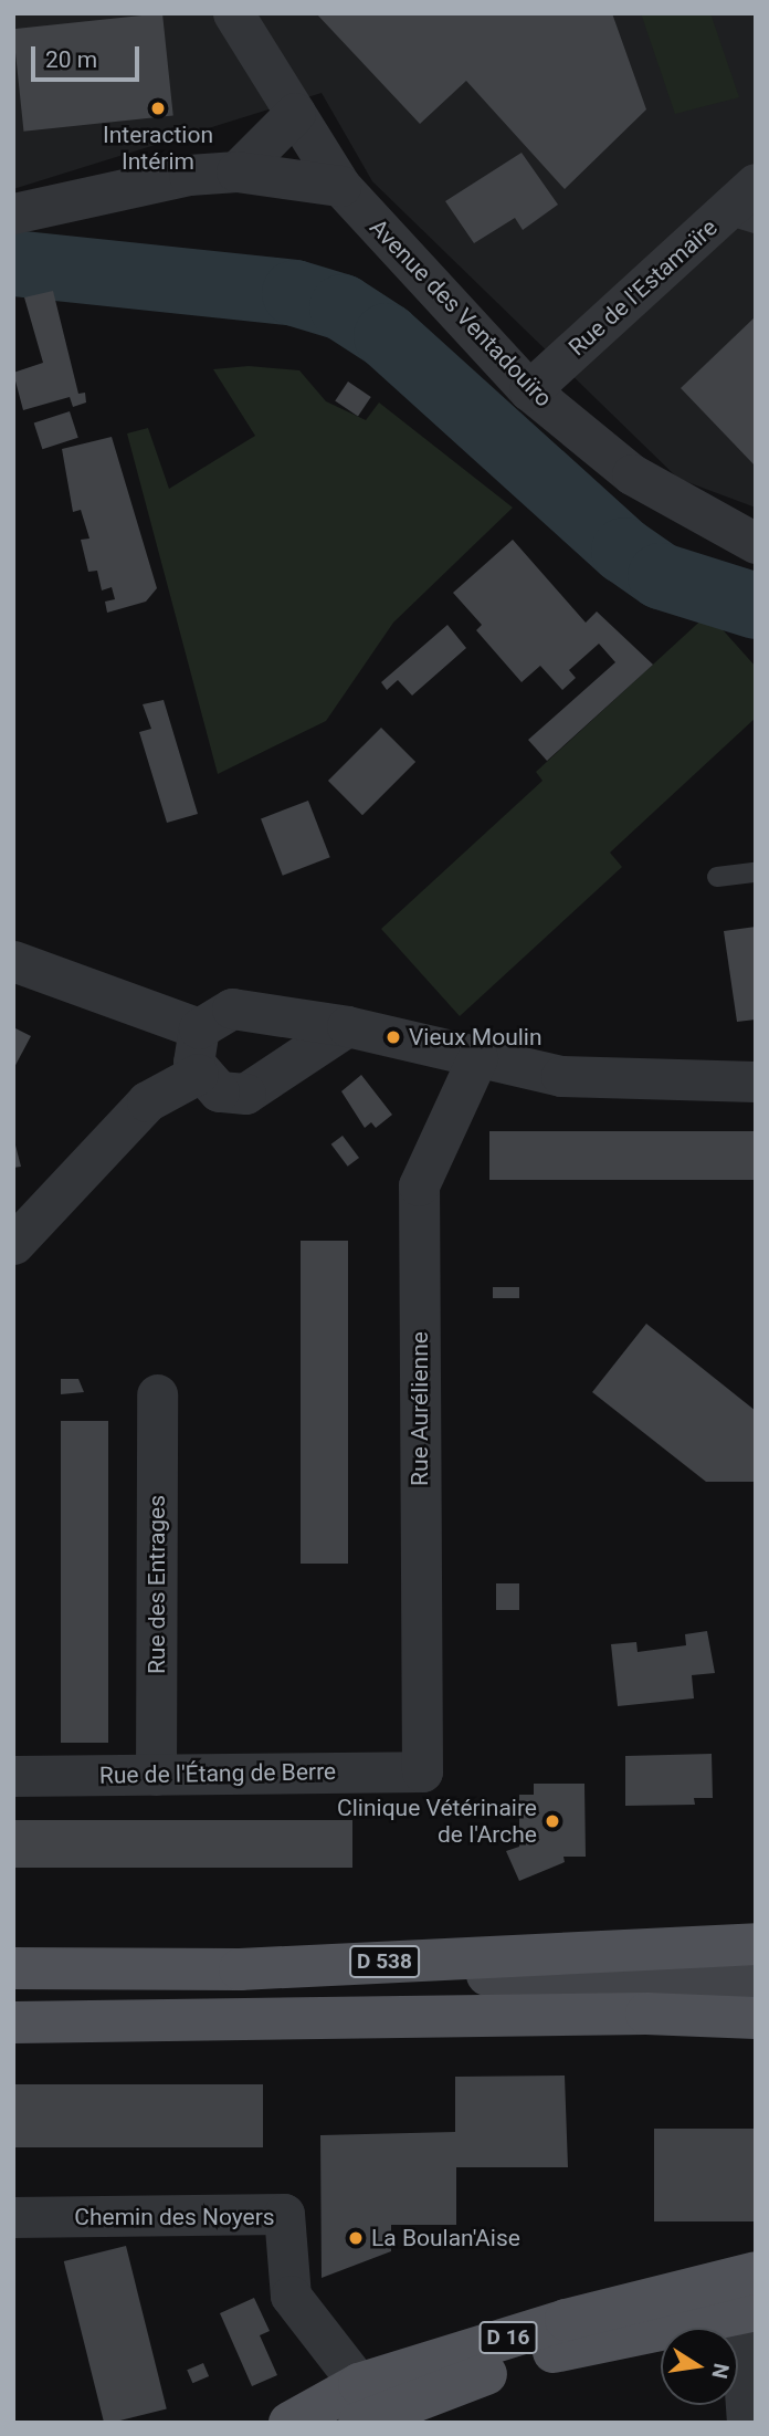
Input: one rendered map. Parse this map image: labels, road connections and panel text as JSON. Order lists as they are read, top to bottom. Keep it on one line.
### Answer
{"streets":{"main road":["D 538","D 16"],"street":["Rue de l'Estamaïre","Avenue des Ventadouïro","Rue Aurélienne","Rue des Entrages","Rue de l'Étang de Berre","Chemin des Noyers"]},"crossings":[["Rue de l'Estamaïre","Avenue des Ventadouïro"],["Rue Aurélienne","Rue de l'Étang de Berre"],["Rue des Entrages","Rue de l'Étang de Berre"],["Chemin des Noyers","D 16"]],"places":["Interaction Intérim","Vieux Moulin","Clinique Vétérinaire de l'Arche","La Boulan'Aise"],"scale_bar":"20 m","north":"right"}
